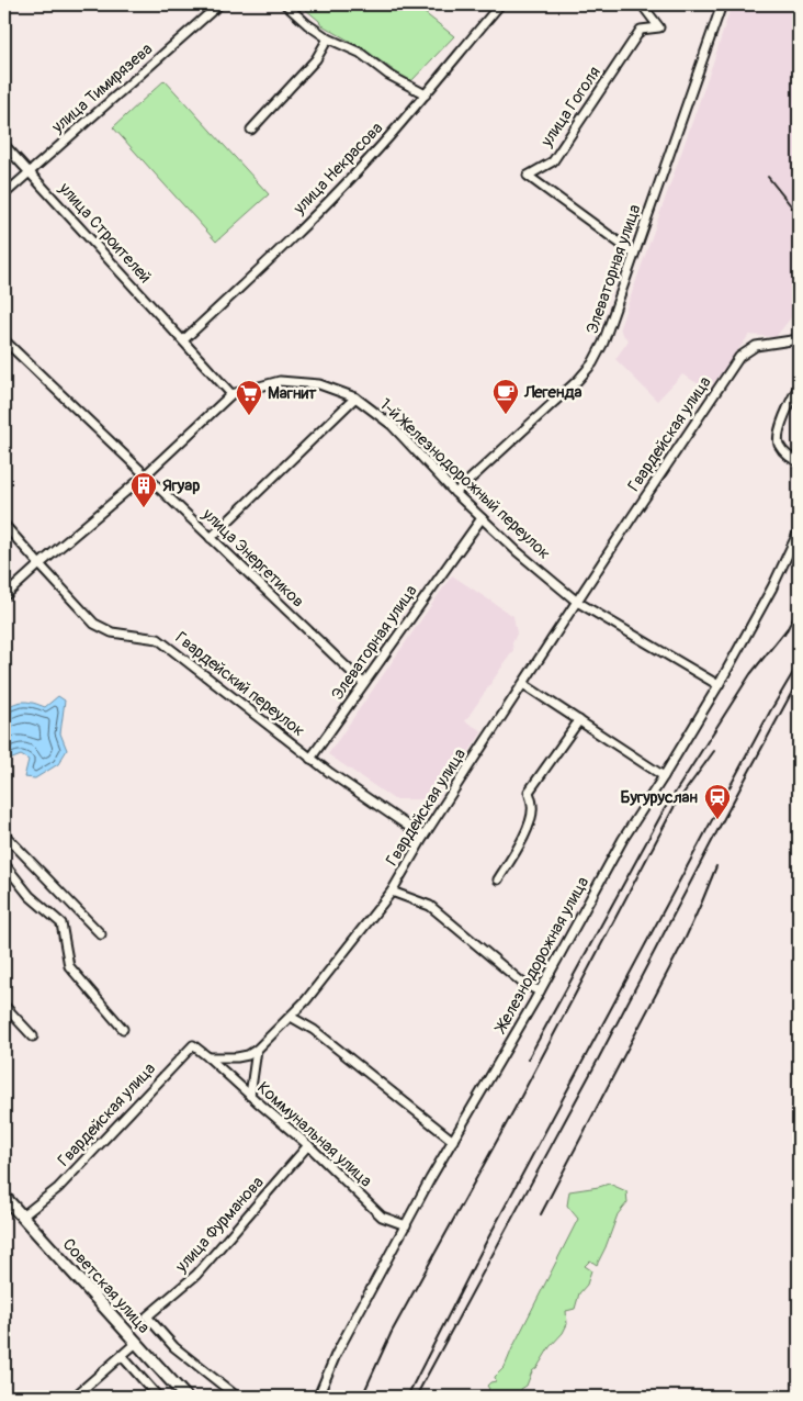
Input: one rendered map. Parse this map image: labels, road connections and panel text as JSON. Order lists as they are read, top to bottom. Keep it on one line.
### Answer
{"streets":{"main road":["Советская улица"],"street":["улица Тимирязева","улица Гоголя","улица Некрасова","улица Строителей","Элеваторная улица","Гвардейская улица","1-й Железнодорожный переулок","улица Энергетиков","Гвардейский переулок","Железнодорожная улица","Коммунальная улица","улица Фурманова"]},"crossings":[["улица Тимирязева","улица Строителей"],["улица Гоголя","Элеваторная улица"],["улица Некрасова","улица Строителей"],["улица Строителей","1-й Железнодорожный переулок"],["Элеваторная улица","1-й Железнодорожный переулок"],["Элеваторная улица","улица Энергетиков"],["Элеваторная улица","Гвардейский переулок"],["Гвардейская улица","1-й Железнодорожный переулок"],["Гвардейская улица","Гвардейский переулок"],["Гвардейская улица","Коммунальная улица"],["Гвардейская улица","Советская улица"],["1-й Железнодорожный переулок","Железнодорожная улица"],["Железнодорожная улица","Коммунальная улица"],["Коммунальная улица","улица Фурманова"]],"places":{"cafe":["Легенда"],"supermarket":["Магнит"],"building":["Ягуар"],"station":["Бугуруслан"]}}
